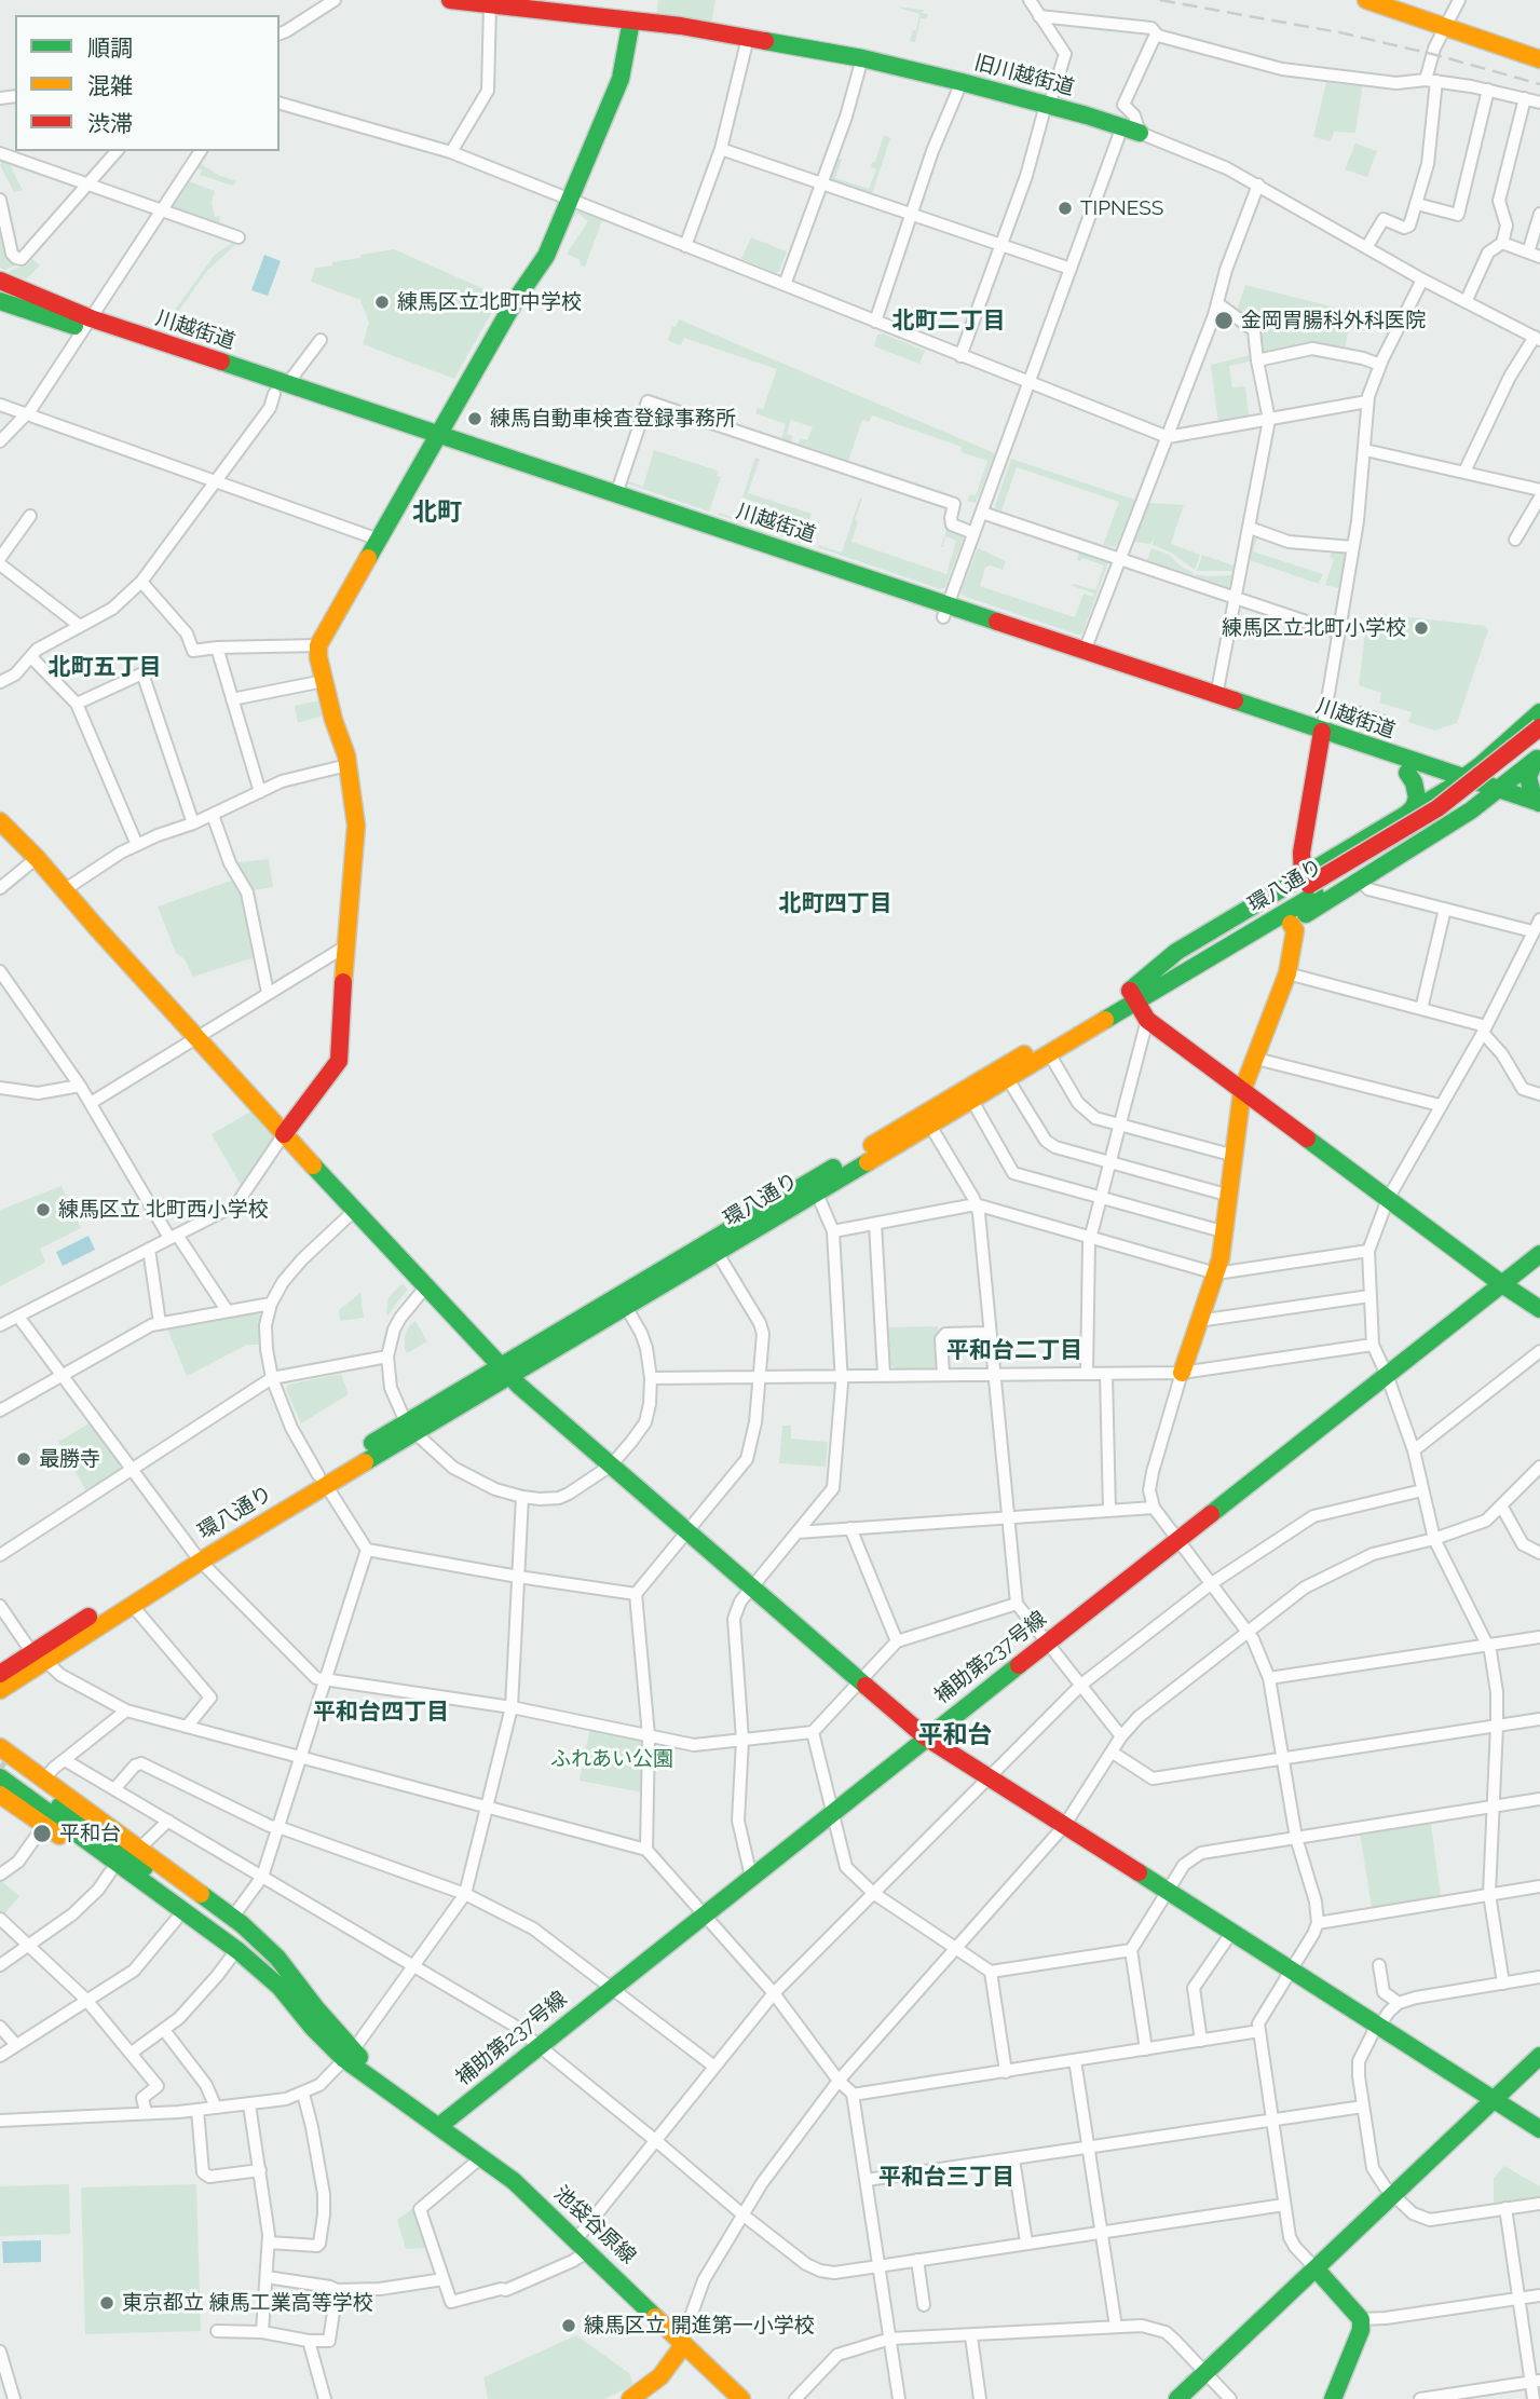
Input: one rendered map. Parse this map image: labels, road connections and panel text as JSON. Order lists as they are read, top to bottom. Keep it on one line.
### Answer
{"streets":{"main road":["旧川越街道","川越街道","環八通り","補助第237号線","池袋谷原線"]},"crossings":[["補助第237号線","池袋谷原線"]],"districts":["北町二丁目","北町","北町五丁目","北町四丁目","平和台二丁目","平和台四丁目","平和台","平和台三丁目"],"parks":["ふれあい公園"],"places":["TIPNESS","練馬区立北町中学校","金岡胃腸科外科医院","練馬自動車検査登録事務所","練馬区立北町小学校","練馬区立 北町西小学校","最勝寺","平和台","東京都立 練馬工業高等学校","練馬区立 開進第一小学校"],"legend":["順調","混雑","渋滞"]}
